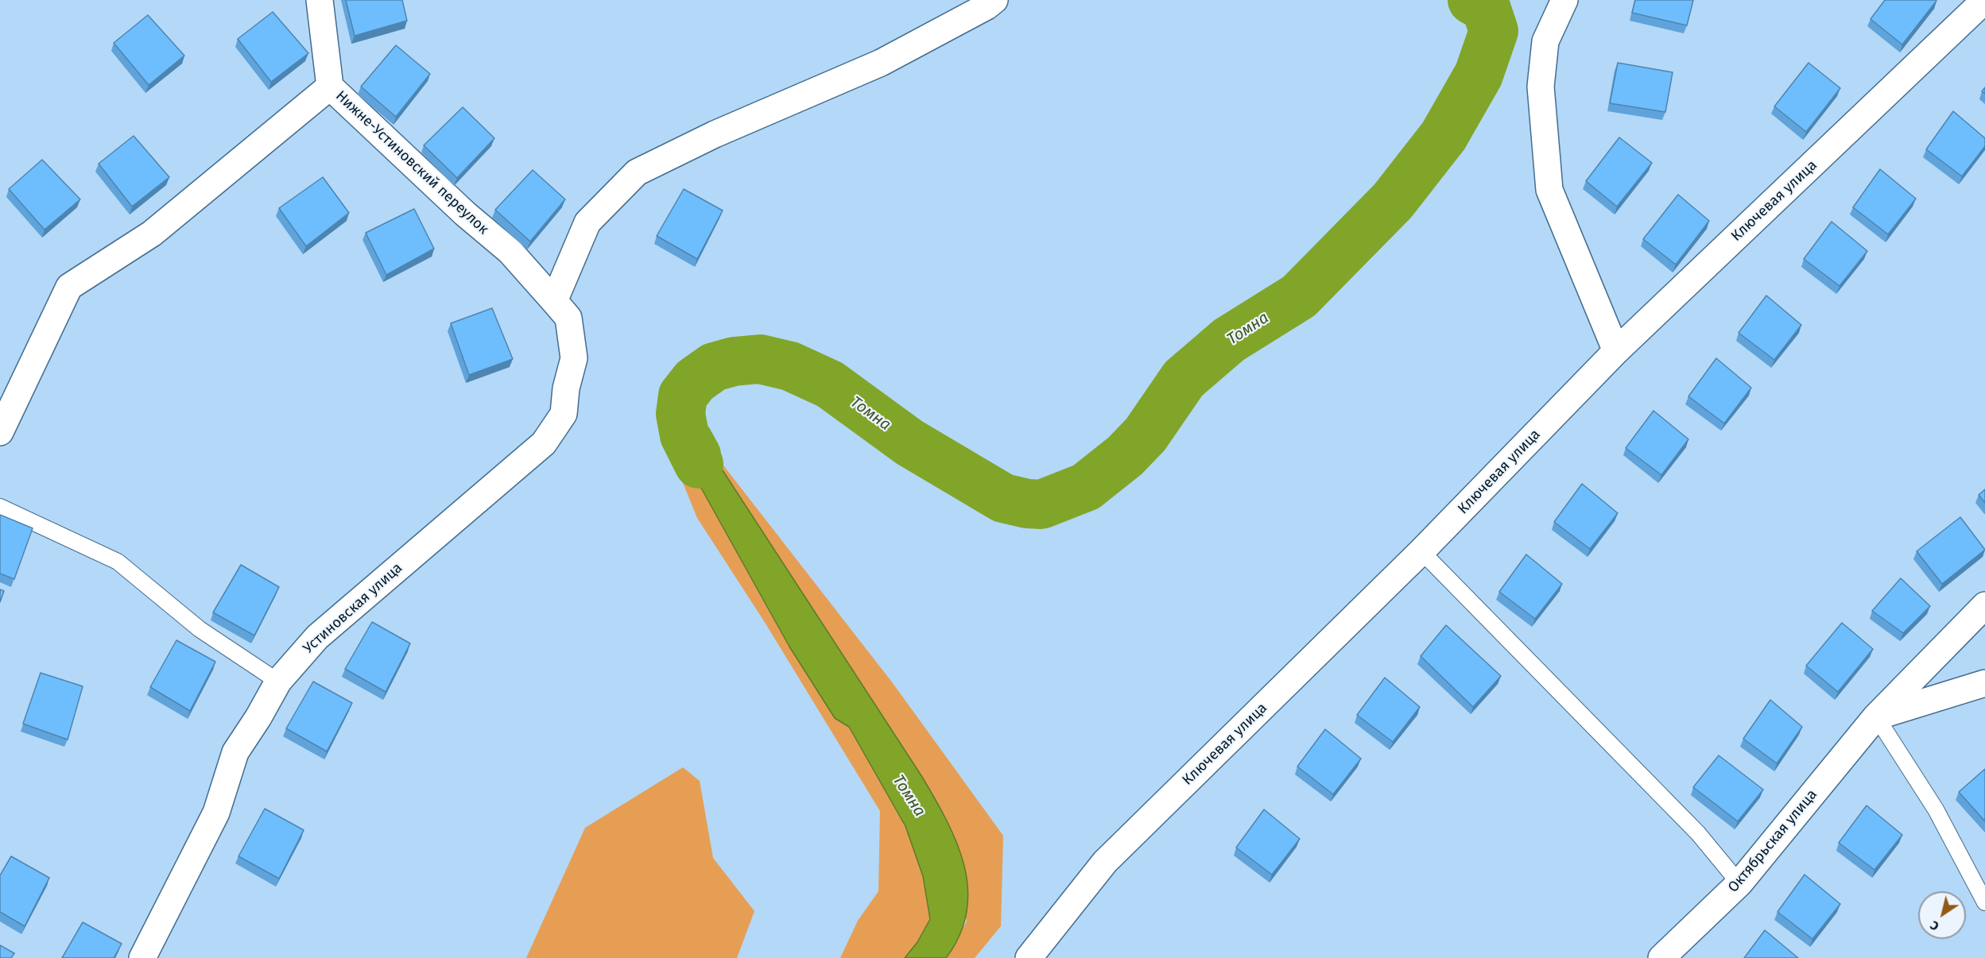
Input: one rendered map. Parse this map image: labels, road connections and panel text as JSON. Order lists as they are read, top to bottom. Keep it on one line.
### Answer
{"streets":{"street":["Нижне-Устиновский переулок","Ключевая улица","Устиновская улица","Октябрьская улица"]},"crossings":[["Нижне-Устиновский переулок","Устиновская улица"]],"water":["Томна"],"north":"bottom left"}
